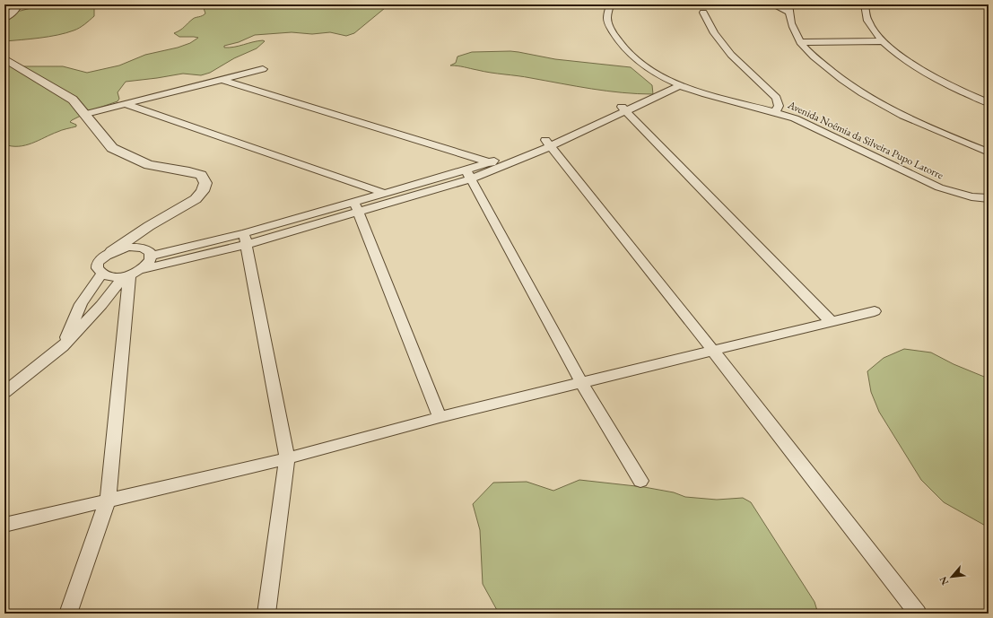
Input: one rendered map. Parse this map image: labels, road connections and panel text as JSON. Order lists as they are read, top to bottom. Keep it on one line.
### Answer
{"streets":{"street":["Avenida Noêmia da Silveira Pupo Latorre"]},"north":"bottom left"}
